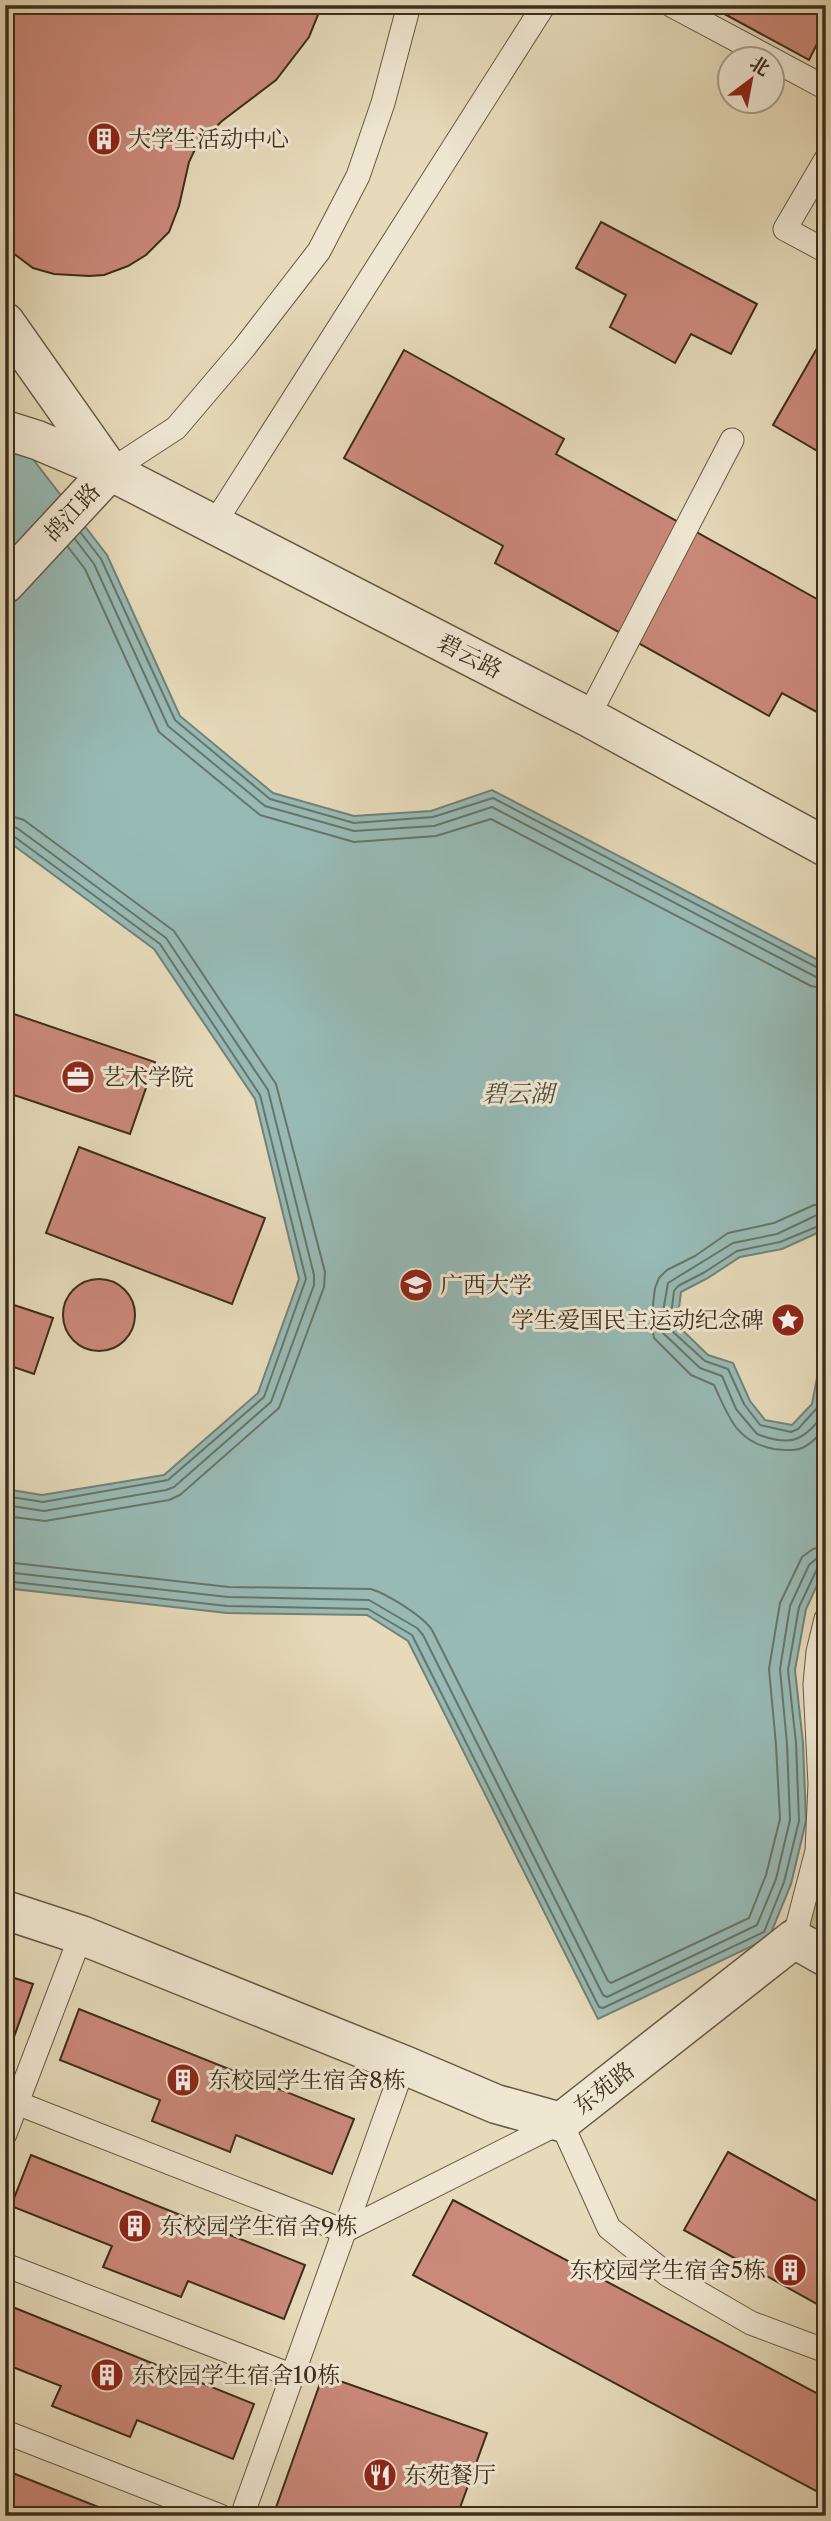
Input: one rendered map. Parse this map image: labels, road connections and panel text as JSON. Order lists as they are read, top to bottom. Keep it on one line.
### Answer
{"streets":{"street":["鸪江路","碧云路","东苑路"]},"crossings":[["鸪江路","碧云路"]],"water":["碧云湖"],"places":{"building":["大学生活动中心","东校园学生宿舍8栋","东校园学生宿舍9栋","东校园学生宿舍5栋","东校园学生宿舍10栋"],"office":["艺术学院"],"school or university":["广西大学"],"place":["学生爱国民主运动纪念碑"],"restaurant":["东苑餐厅"]},"north":"top right"}
